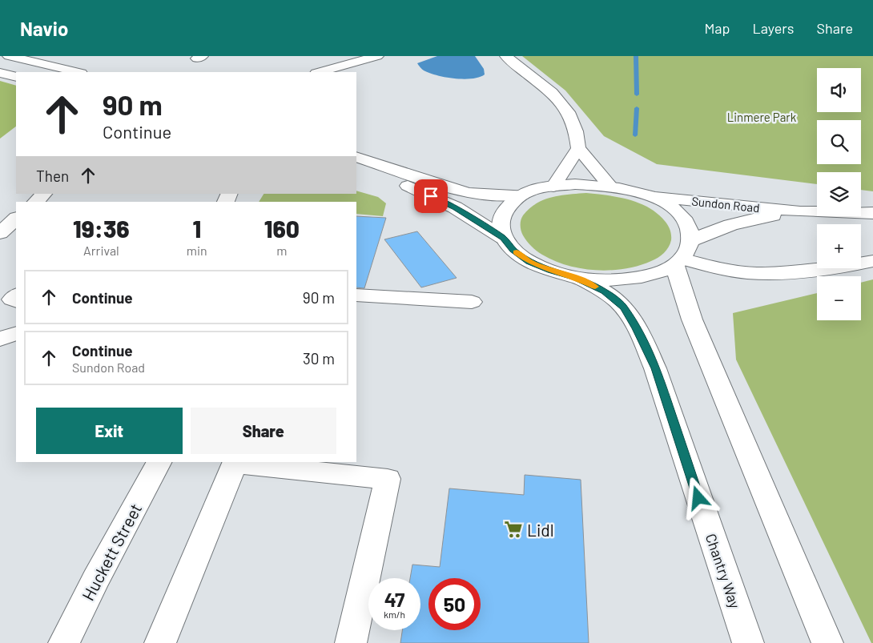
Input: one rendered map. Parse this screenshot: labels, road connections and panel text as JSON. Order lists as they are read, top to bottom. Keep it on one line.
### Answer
{"streets":{"main road":["Sundon Road","Huckett Street","Chantry Way"]},"parks":["Linmere Park"],"places":{"supermarket":["Lidl"]},"page":{"header":"Navio","nav":["Map","Layers","Share"],"map_buttons":["+","−"],"turn":["90 m","Continue"],"then":"Then","eta":["19:36","Arrival","1","min","160","m"],"list":[{"name":"Continue","value":"90 m"},{"name":"Continue","note":"Sundon Road","value":"30 m"}],"buttons":["Exit","Share"],"speed":"47 km/h","limit":"50"}}
